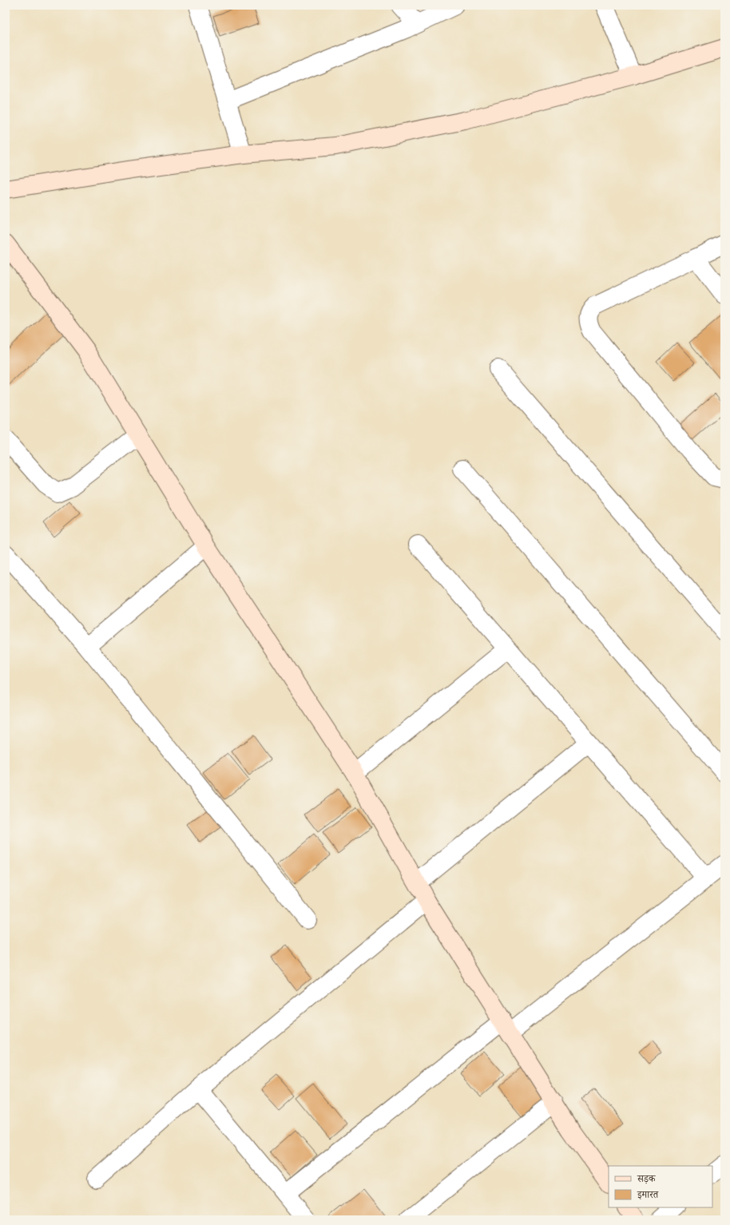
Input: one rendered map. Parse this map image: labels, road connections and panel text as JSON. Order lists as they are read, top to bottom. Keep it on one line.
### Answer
{"legend":["सड़क","इमारत"]}
